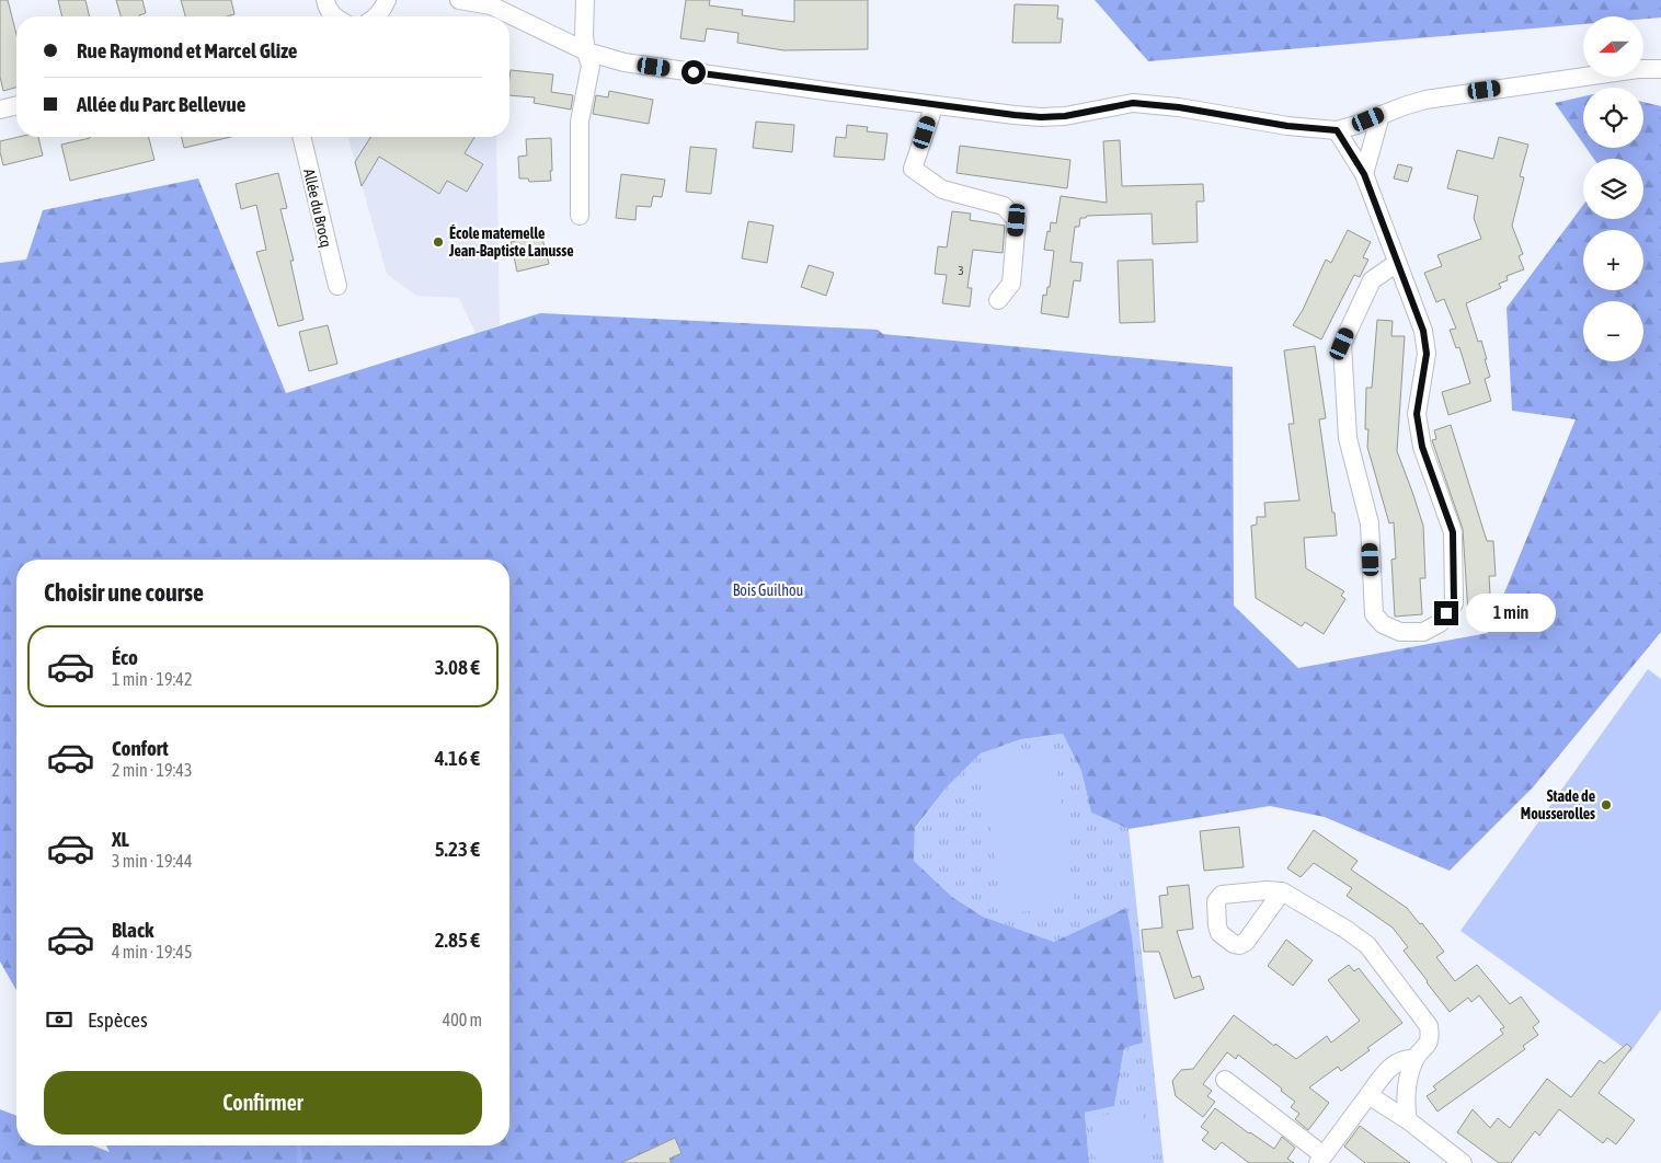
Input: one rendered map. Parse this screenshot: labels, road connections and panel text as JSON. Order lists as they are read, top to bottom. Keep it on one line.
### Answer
{"streets":{"street":["Allée du Brocq"]},"parks":["Bois Guilhou"],"places":["École maternelle Jean-Baptiste Lanusse","Stade de Mousserolles"],"house_numbers":["3"],"north":"left","page":{"map_buttons":["+","−"],"banner":["Rue Raymond et Marcel Glize","Allée du Parc Bellevue"],"heading":"Choisir une course","bubble":"1 min","list":[{"name":"Éco","note":"1 min · 19:42","value":"3.08 €"},{"name":"Confort","note":"2 min · 19:43","value":"4.16 €"},{"name":"XL","note":"3 min · 19:44","value":"5.23 €"},{"name":"Black","note":"4 min · 19:45","value":"2.85 €"}],"pay":["Espèces","400 m"],"buttons":"Confirmer"}}
